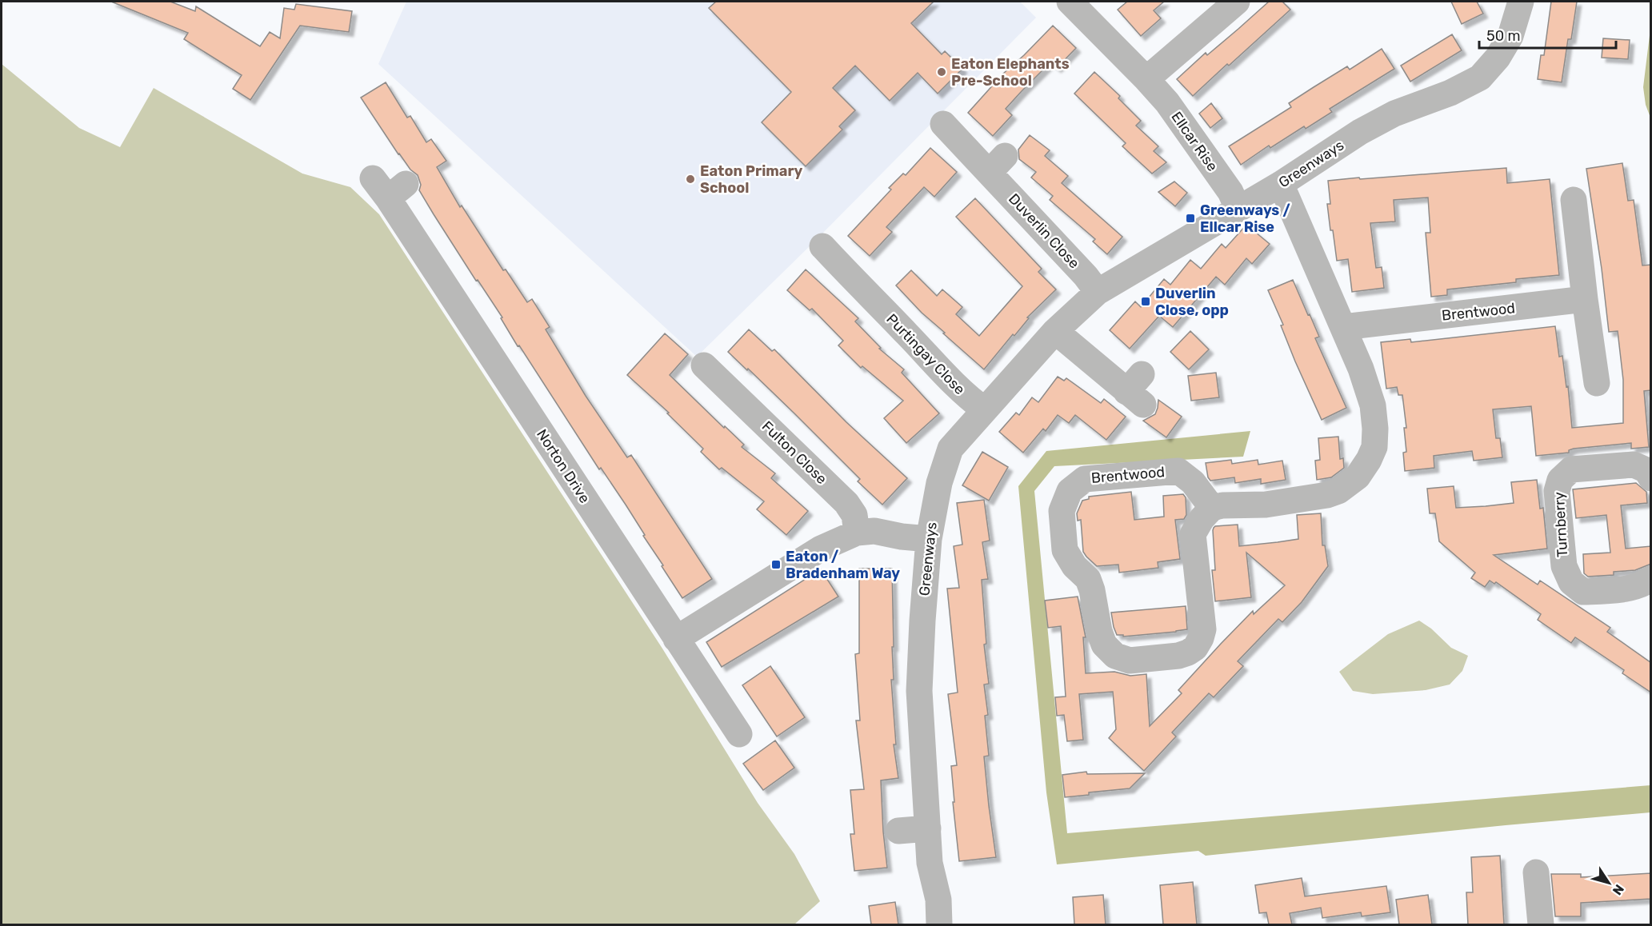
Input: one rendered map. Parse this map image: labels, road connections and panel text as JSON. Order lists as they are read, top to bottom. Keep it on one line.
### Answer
{"streets":{"street":["Ellcar Rise","Greenways","Duverlin Close","Brentwood","Purtingay Close","Fulton Close","Norton Drive","Turnberry"]},"crossings":[["Ellcar Rise","Greenways"],["Greenways","Duverlin Close"],["Greenways","Purtingay Close"]],"places":{"other":["Eaton Elephants Pre-School","Eaton Primary School"],"transit":["Greenways / Ellcar Rise","Duverlin Close, opp","Eaton / Bradenham Way"]},"scale_bar":"50 m","north":"bottom right"}
